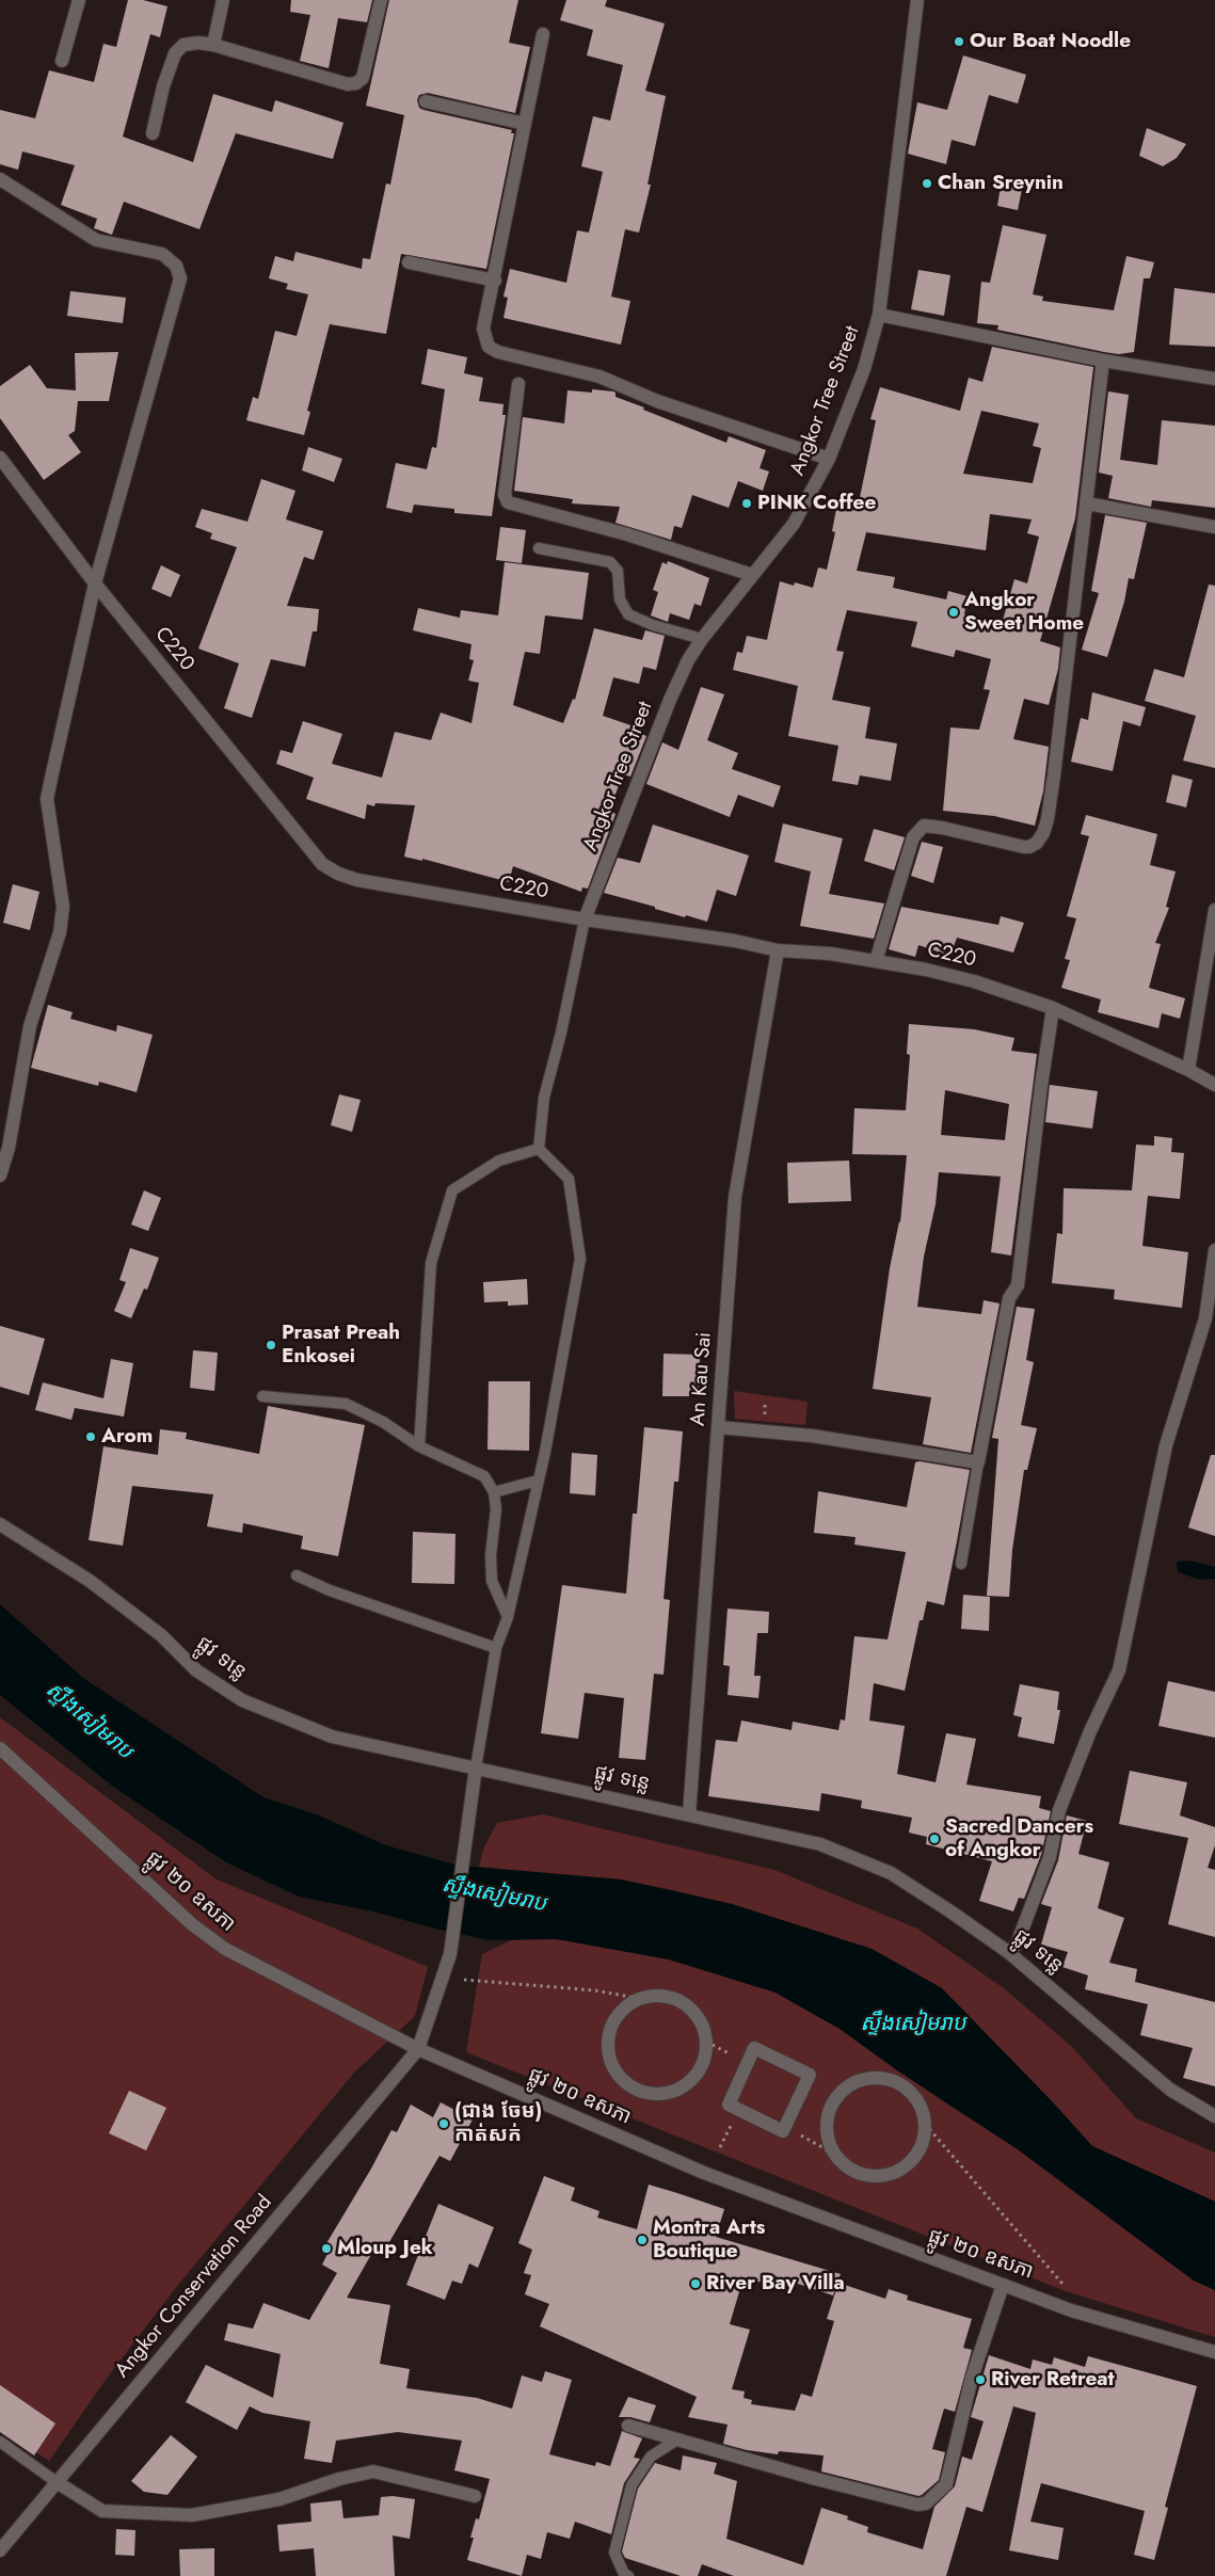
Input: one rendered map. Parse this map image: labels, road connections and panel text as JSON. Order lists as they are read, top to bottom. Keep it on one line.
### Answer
{"streets":{"street":["Angkor Tree Street","C220","An Kau Sai","ផ្លូវ ទន្លេ","ផ្លូវ ២០ ឧសភា","Angkor Conservation Road"]},"crossings":[["Angkor Tree Street","C220"],["C220","An Kau Sai"],["An Kau Sai","ផ្លូវ ទន្លេ"],["ផ្លូវ ២០ ឧសភា","Angkor Conservation Road"]],"water":["ស្ទឹងសៀមរាប"],"places":["Our Boat Noodle","Chan Sreynin","PINK Coffee","Angkor Sweet Home","Prasat Preah Enkosei","Arom","Sacred Dancers of Angkor","(ជាង ចែម) កាត់សក់","Montra Arts Boutique","Mloup Jek","River Bay Villa","River Retreat"]}
